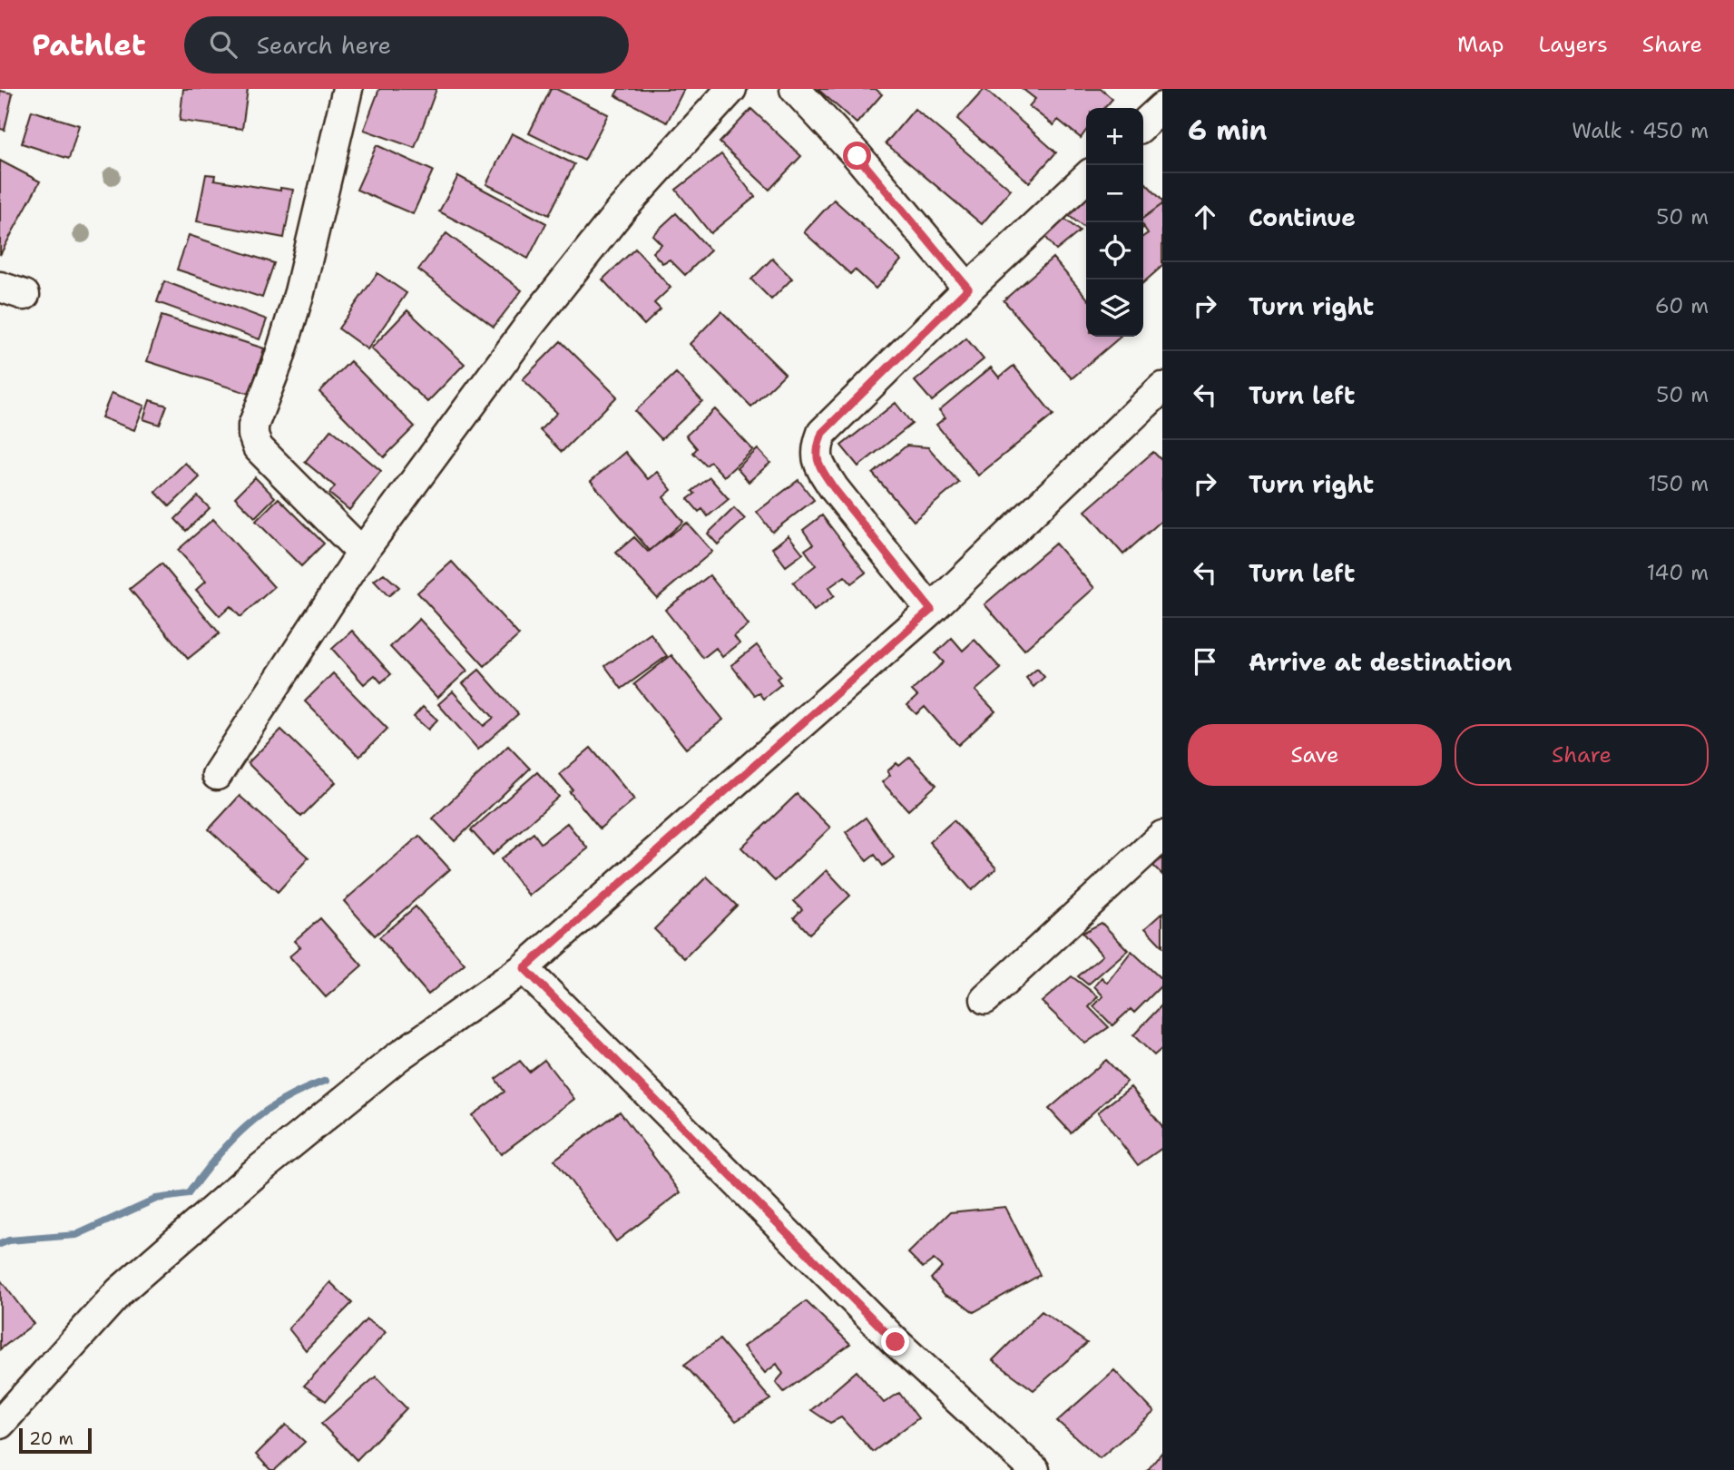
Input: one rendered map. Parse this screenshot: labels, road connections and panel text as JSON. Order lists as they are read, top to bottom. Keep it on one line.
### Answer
{"scale_bar":"20 m","page":{"header":"Pathlet","search":"Search here","nav":["Map","Layers","Share"],"heading":["6 min","Walk · 450 m"],"map_buttons":["+","−"],"list":[["Continue","50 m"],["Turn right","60 m"],["Turn left","50 m"],["Turn right","150 m"],["Turn left","140 m"],"Arrive at destination"],"buttons":["Save","Share"],"scale":"20 m"}}
